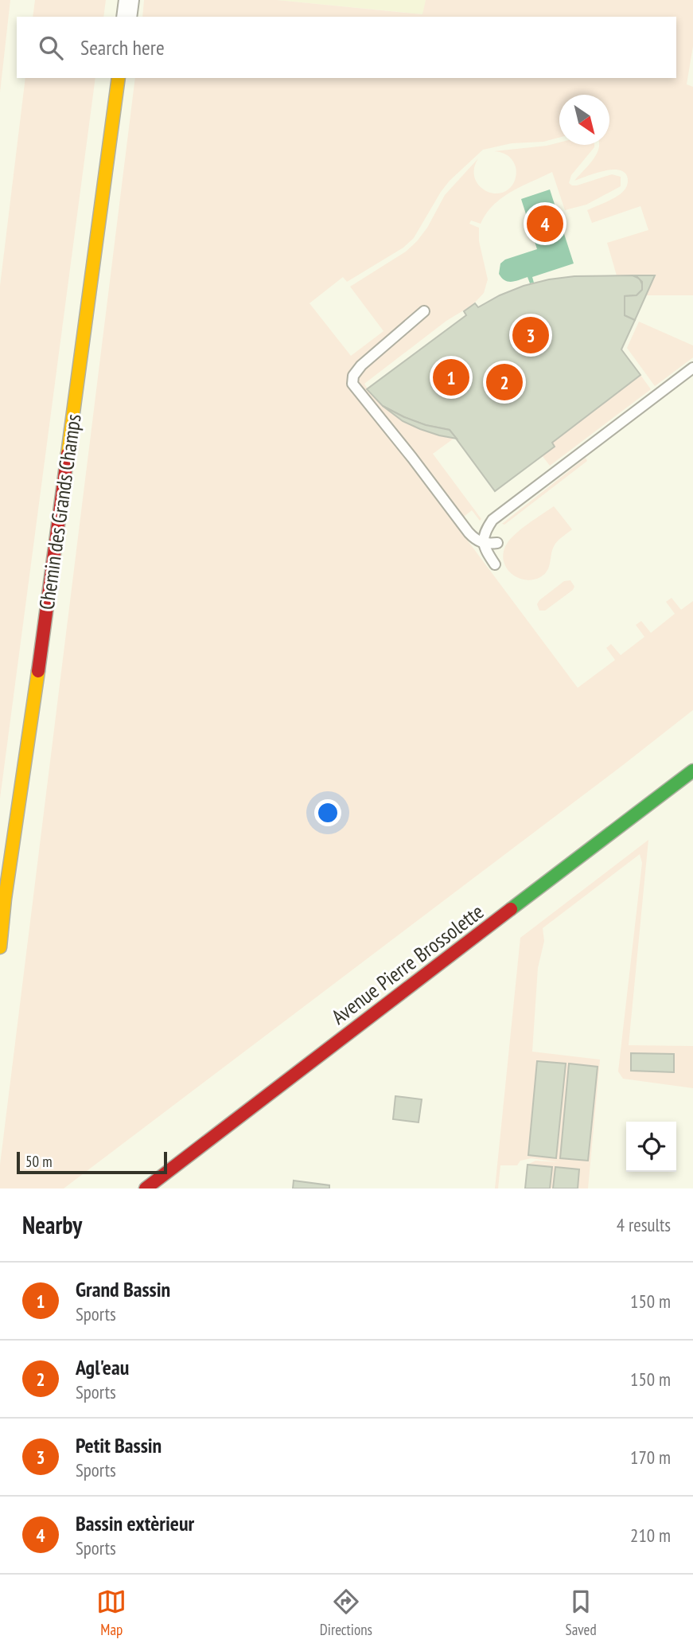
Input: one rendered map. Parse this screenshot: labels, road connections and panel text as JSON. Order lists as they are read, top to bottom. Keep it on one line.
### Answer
{"streets":{"street":["Chemin des Grands Champs","Avenue Pierre Brossolette"]},"scale_bar":"50 m","north":"bottom right","page":{"search":"Search here","pins":["4","3","1","2"],"scale":"50 m","heading":["Nearby","4 results"],"list":[{"mark":"1","name":"Grand Bassin","note":"Sports","value":"150 m"},{"mark":"2","name":"Agl'eau","note":"Sports","value":"150 m"},{"mark":"3","name":"Petit Bassin","note":"Sports","value":"170 m"},{"mark":"4","name":"Bassin extèrieur","note":"Sports","value":"210 m"}],"nav":["Map","Directions","Saved"]}}
